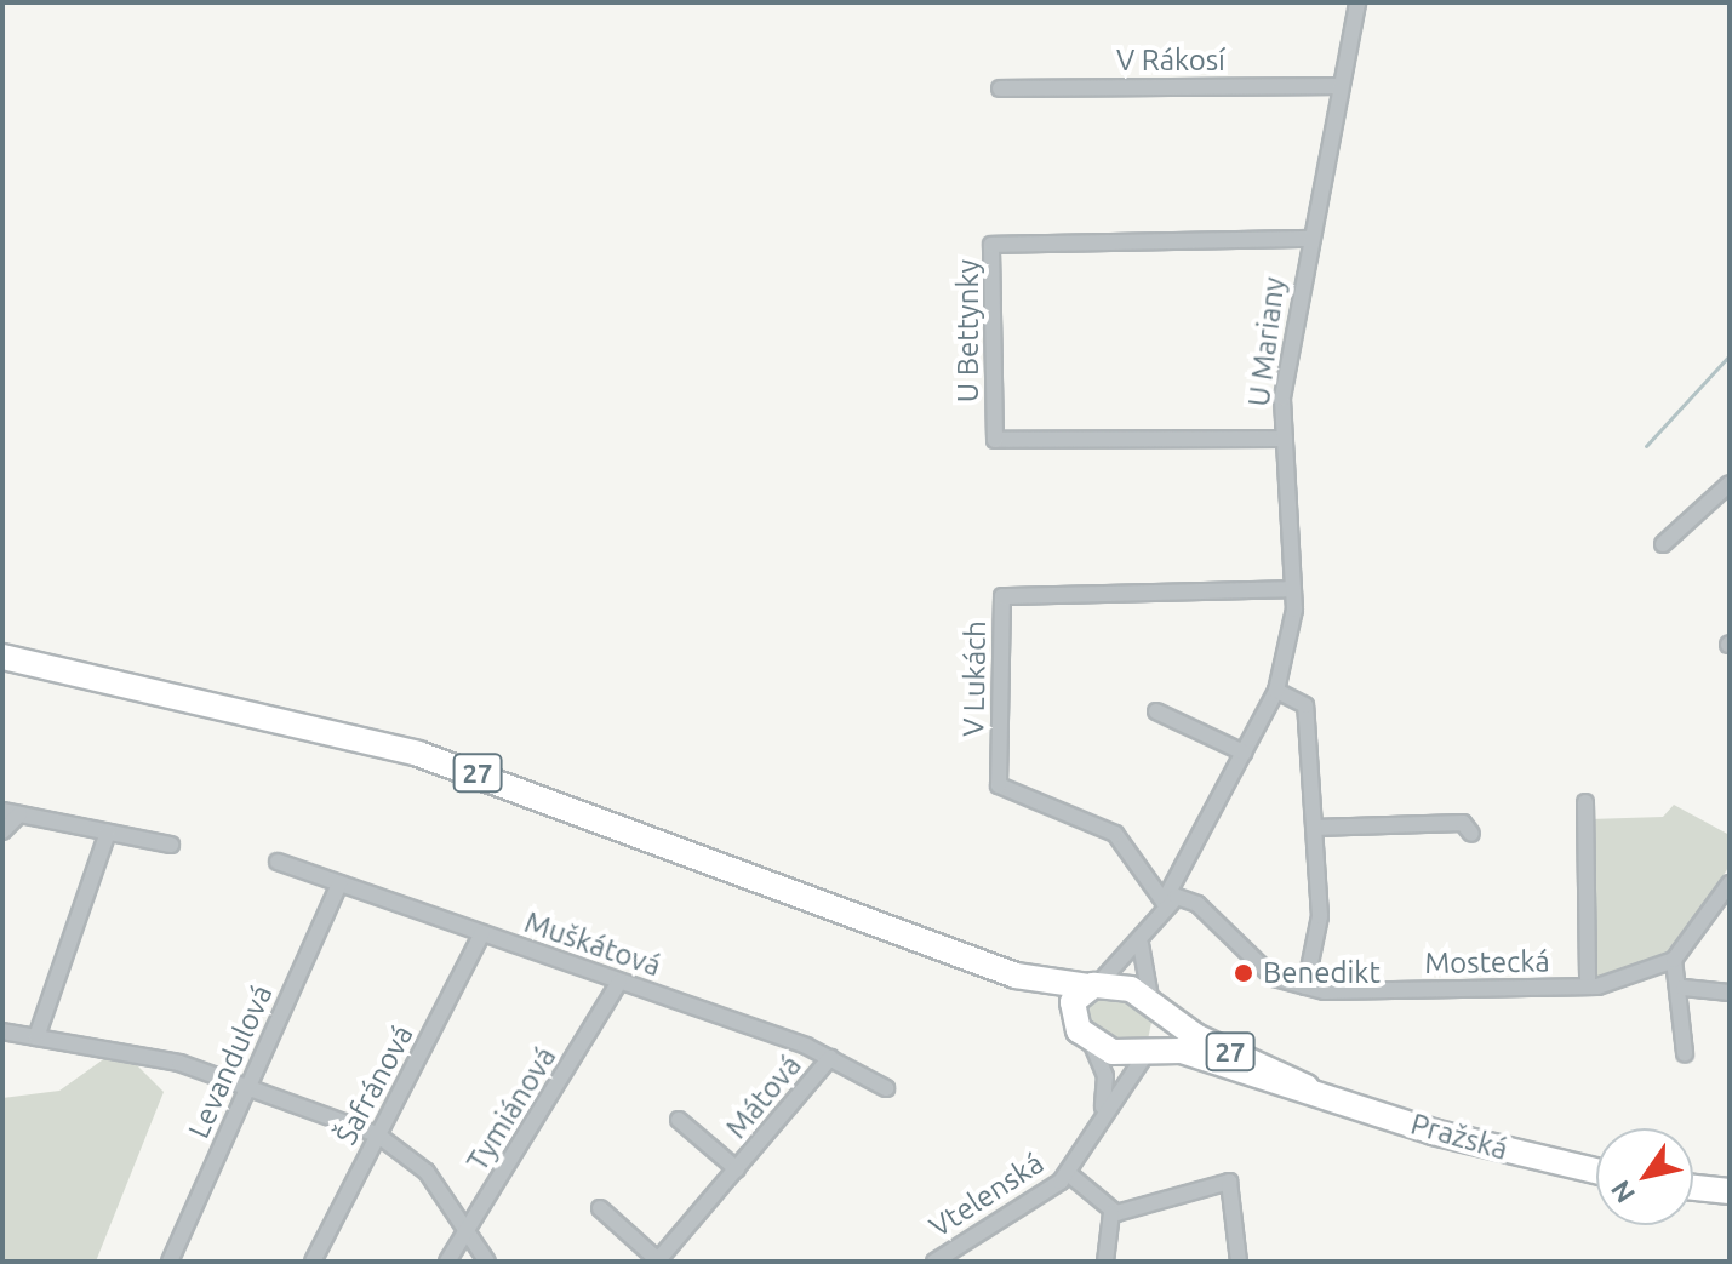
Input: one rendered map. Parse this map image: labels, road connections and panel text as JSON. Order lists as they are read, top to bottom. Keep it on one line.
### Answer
{"streets":{"main road":["27","Pražská"],"street":["V Rákosí","U Bettynky","U Mariany","V Lukách","Muškátová","Mostecká","Levandulová","Šafránová","Mátová","Tymiánová","Vtelenská"]},"crossings":[["V Rákosí","U Mariany"],["U Bettynky","U Mariany"],["U Mariany","V Lukách"],["U Mariany","Mostecká"],["V Lukách","Mostecká"],["27","Pražská"],["27","Vtelenská"],["Muškátová","Levandulová"],["Muškátová","Šafránová"],["Muškátová","Mátová"],["Muškátová","Tymiánová"],["Pražská","Vtelenská"]],"places":["Benedikt"],"north":"bottom left"}
